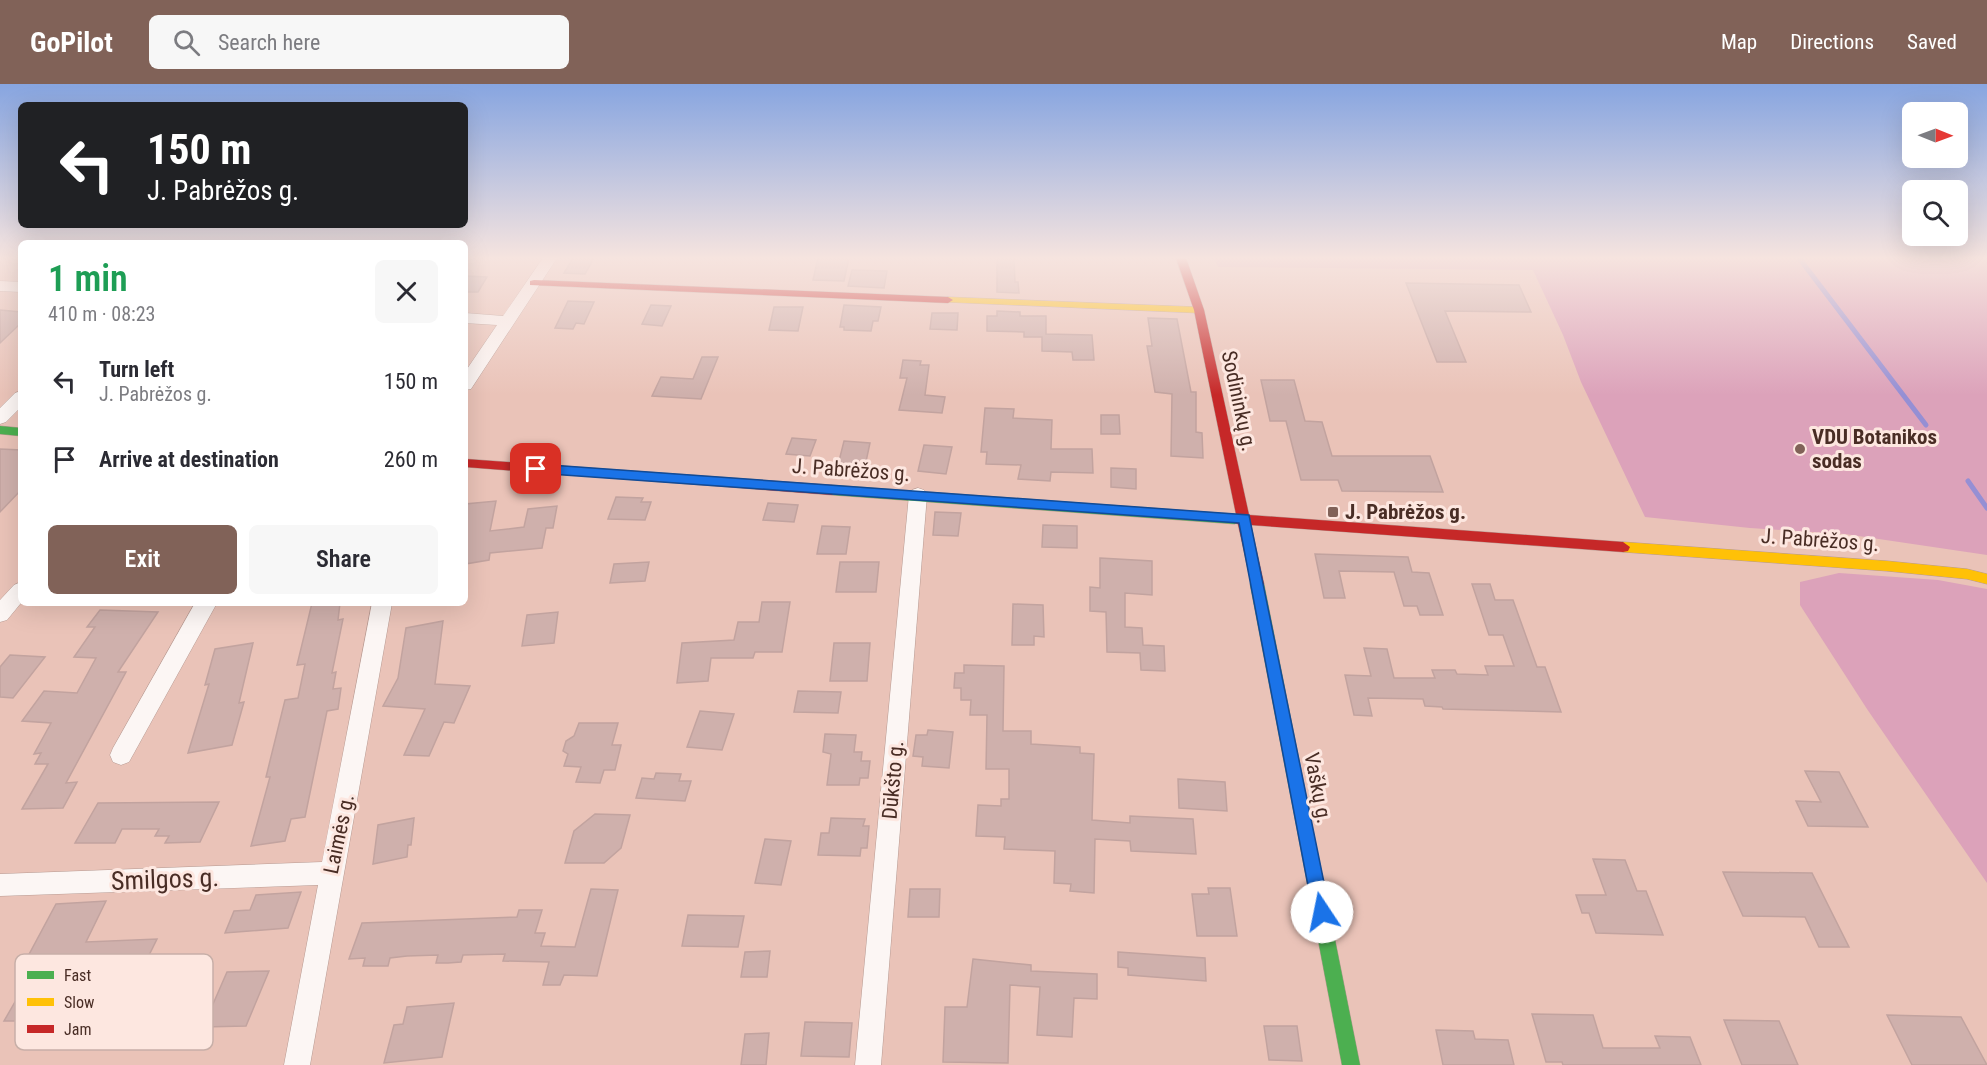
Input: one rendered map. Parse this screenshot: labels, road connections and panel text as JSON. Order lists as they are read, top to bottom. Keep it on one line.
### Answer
{"streets":{"street":["Sodininkų g.","J. Pabrėžos g.","Dūkšto g.","Vaškų g.","Laimės g.","Smilgos g."]},"crossings":[["Sodininkų g.","J. Pabrėžos g."],["Sodininkų g.","Vaškų g."],["J. Pabrėžos g.","Dūkšto g."],["J. Pabrėžos g.","Vaškų g."],["Laimės g.","Smilgos g."]],"places":{"other":["VDU Botanikos sodas"],"transit":["J. Pabrėžos g."]},"legend":["Fast","Slow","Jam"],"north":"right","page":{"header":"GoPilot","search":"Search here","nav":["Map","Directions","Saved"],"turn":["150 m","J. Pabrėžos g."],"heading":["1 min","410 m · 08:23"],"list":[{"name":"Turn left","note":"J. Pabrėžos g.","value":"150 m"},{"name":"Arrive at destination","value":"260 m"}],"buttons":["Exit","Share"]}}
